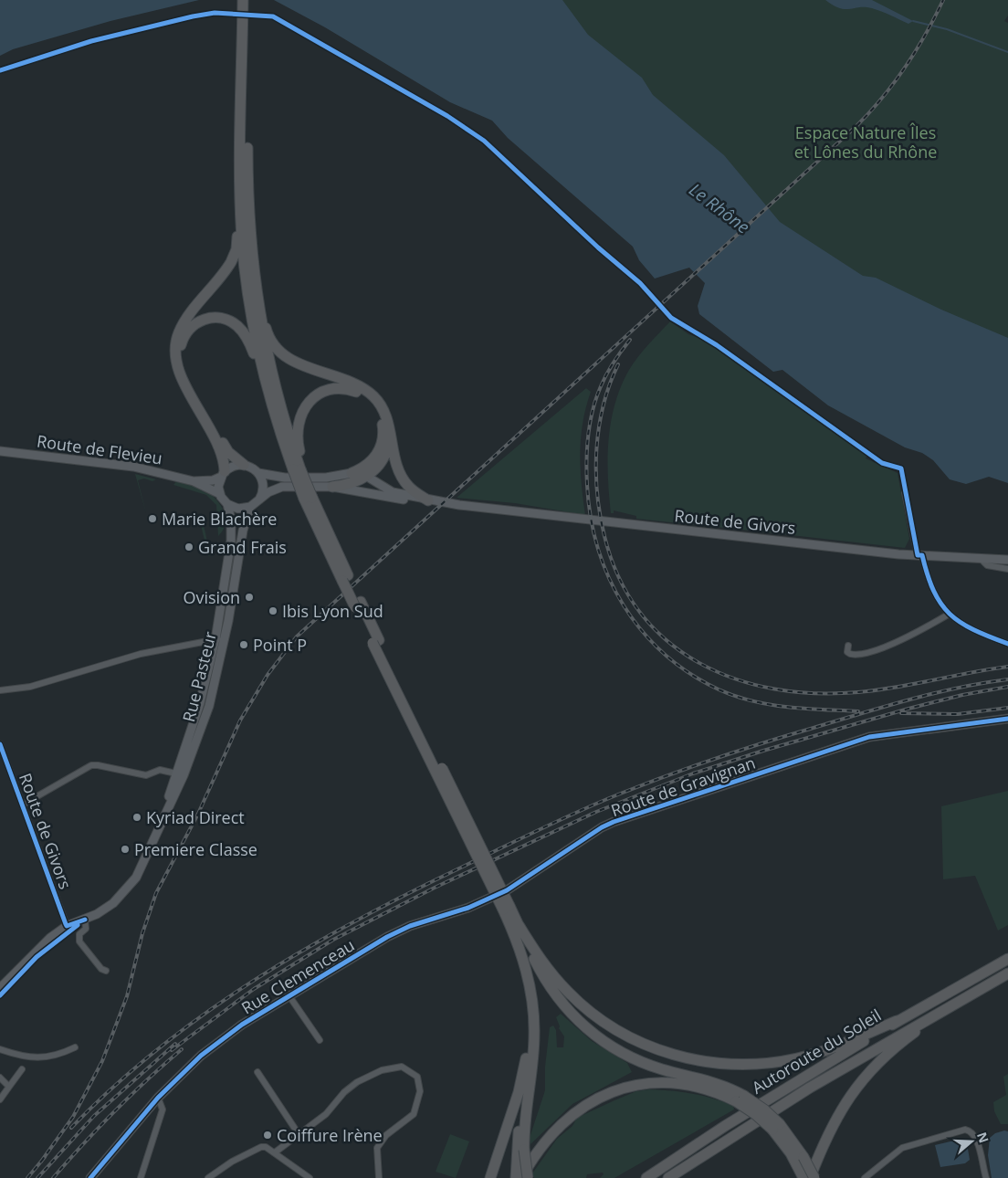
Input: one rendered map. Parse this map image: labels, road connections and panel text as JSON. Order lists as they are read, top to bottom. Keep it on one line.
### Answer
{"streets":{"highway":["Autoroute du Soleil"],"main road":["Route de Flevieu","Route de Givors","Rue Pasteur","Route de Gravignan","Rue Clemenceau"]},"crossings":[["Route de Flevieu","Rue Pasteur"],["Route de Givors","Rue Pasteur"],["Route de Gravignan","Rue Clemenceau"]],"water":["Le Rhône"],"parks":["Espace Nature Îles et Lônes du Rhône"],"places":["Marie Blachère","Grand Frais","Ovision","Ibis Lyon Sud","Point P","Kyriad Direct","Premiere Classe","Coiffure Irène"],"north":"right"}
